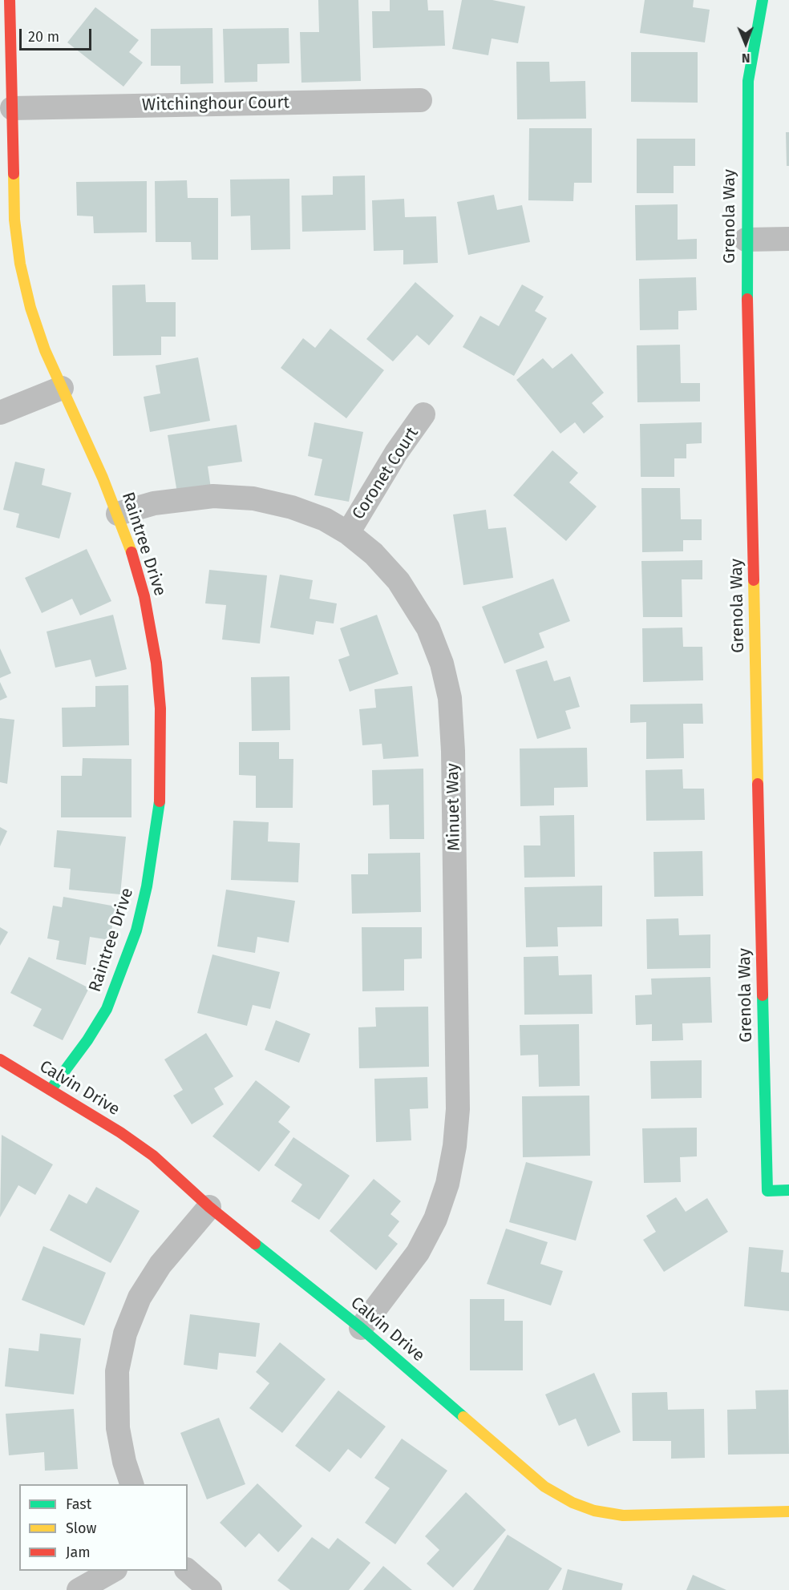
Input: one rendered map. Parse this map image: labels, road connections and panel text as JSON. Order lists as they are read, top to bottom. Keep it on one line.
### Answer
{"streets":{"street":["Witchinghour Court","Grenola Way","Coronet Court","Raintree Drive","Minuet Way","Calvin Drive"]},"crossings":[["Witchinghour Court","Raintree Drive"],["Coronet Court","Minuet Way"],["Raintree Drive","Minuet Way"],["Raintree Drive","Calvin Drive"],["Minuet Way","Calvin Drive"]],"legend":["Fast","Slow","Jam"],"scale_bar":"20 m","north":"bottom"}
